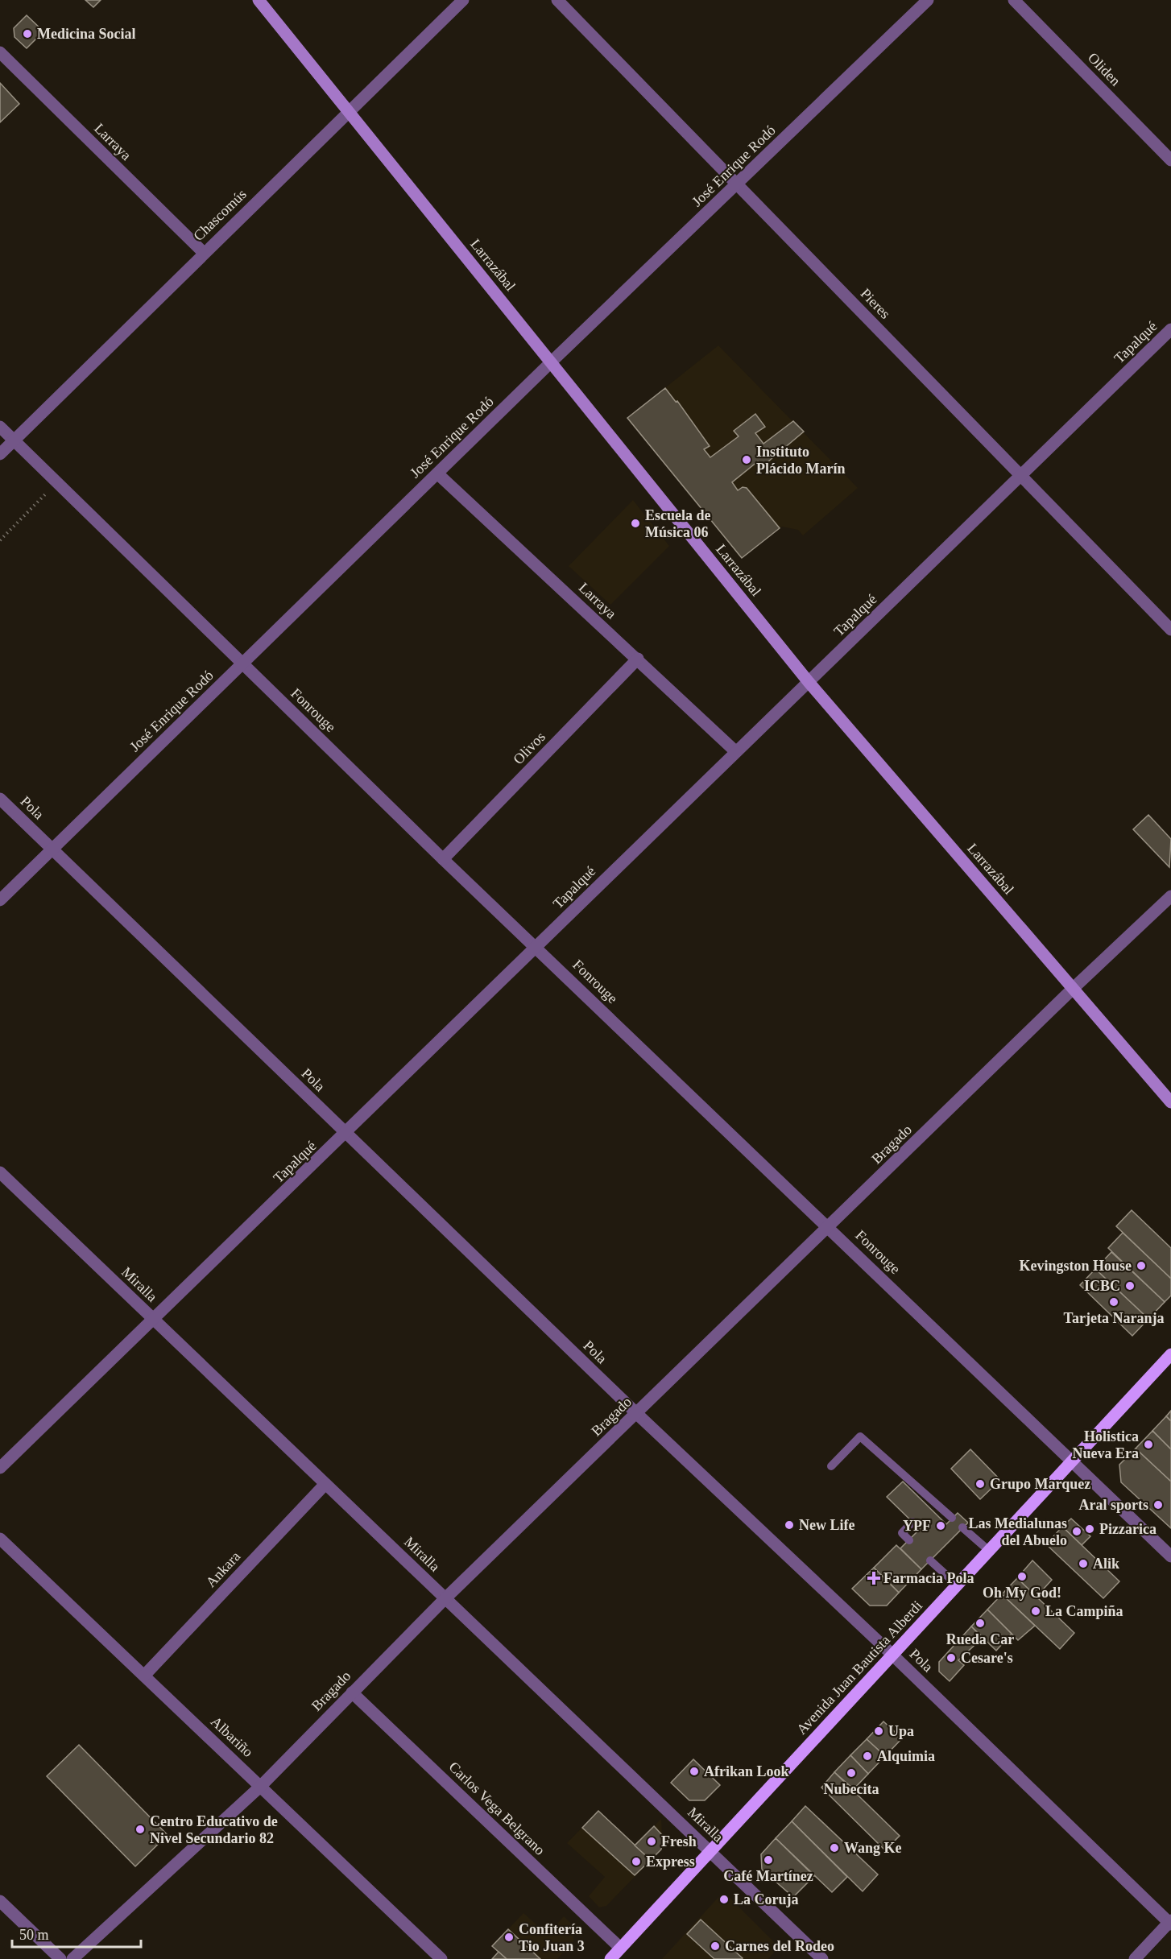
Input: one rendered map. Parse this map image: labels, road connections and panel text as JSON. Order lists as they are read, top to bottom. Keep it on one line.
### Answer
{"streets":{"main road":["Avenida Juan Bautista Alberdi"],"street":["Oliden","Larraya","José Enrique Rodó","Chascomús","Larrazábal","Pieres","Tapalqué","Fonrouge","Olivos","Pola","Bragado","Miralla","Ankara","Albariño","Carlos Vega Belgrano"]},"crossings":[["Larraya","José Enrique Rodó"],["Larraya","Chascomús"],["Larraya","Tapalqué"],["Larraya","Olivos"],["José Enrique Rodó","Larrazábal"],["José Enrique Rodó","Pieres"],["José Enrique Rodó","Fonrouge"],["José Enrique Rodó","Pola"],["Chascomús","Larrazábal"],["Chascomús","Fonrouge"],["Larrazábal","Tapalqué"],["Larrazábal","Bragado"],["Pieres","Tapalqué"],["Tapalqué","Fonrouge"],["Tapalqué","Pola"],["Tapalqué","Miralla"],["Fonrouge","Olivos"],["Fonrouge","Bragado"],["Fonrouge","Avenida Juan Bautista Alberdi"],["Pola","Bragado"],["Pola","Avenida Juan Bautista Alberdi"],["Bragado","Miralla"],["Bragado","Albariño"],["Bragado","Carlos Vega Belgrano"],["Miralla","Ankara"],["Miralla","Avenida Juan Bautista Alberdi"],["Ankara","Albariño"],["Avenida Juan Bautista Alberdi","Carlos Vega Belgrano"]],"places":{"other":["Medicina Social","Instituto Plácido Marín","Escuela de Música 06","Kevingston House","ICBC","Tarjeta Naranja","Holistica Nueva Era","Grupo Marquez","Aral sports","New Life","YPF","Pizzarica","Las Medialunas del Abuelo","Alik","Oh My God!","La Campiña","Rueda Car","Cesare's","Upa","Alquimia","Afrikan Look","Nubecita","Centro Educativo de Nivel Secundario 82","Fresh","Wang Ke","Café Martínez","Express","La Coruja","Confitería Tio Juan 3","Carnes del Rodeo"],"health":["Farmacia Pola"]},"scale_bar":"50 m"}
